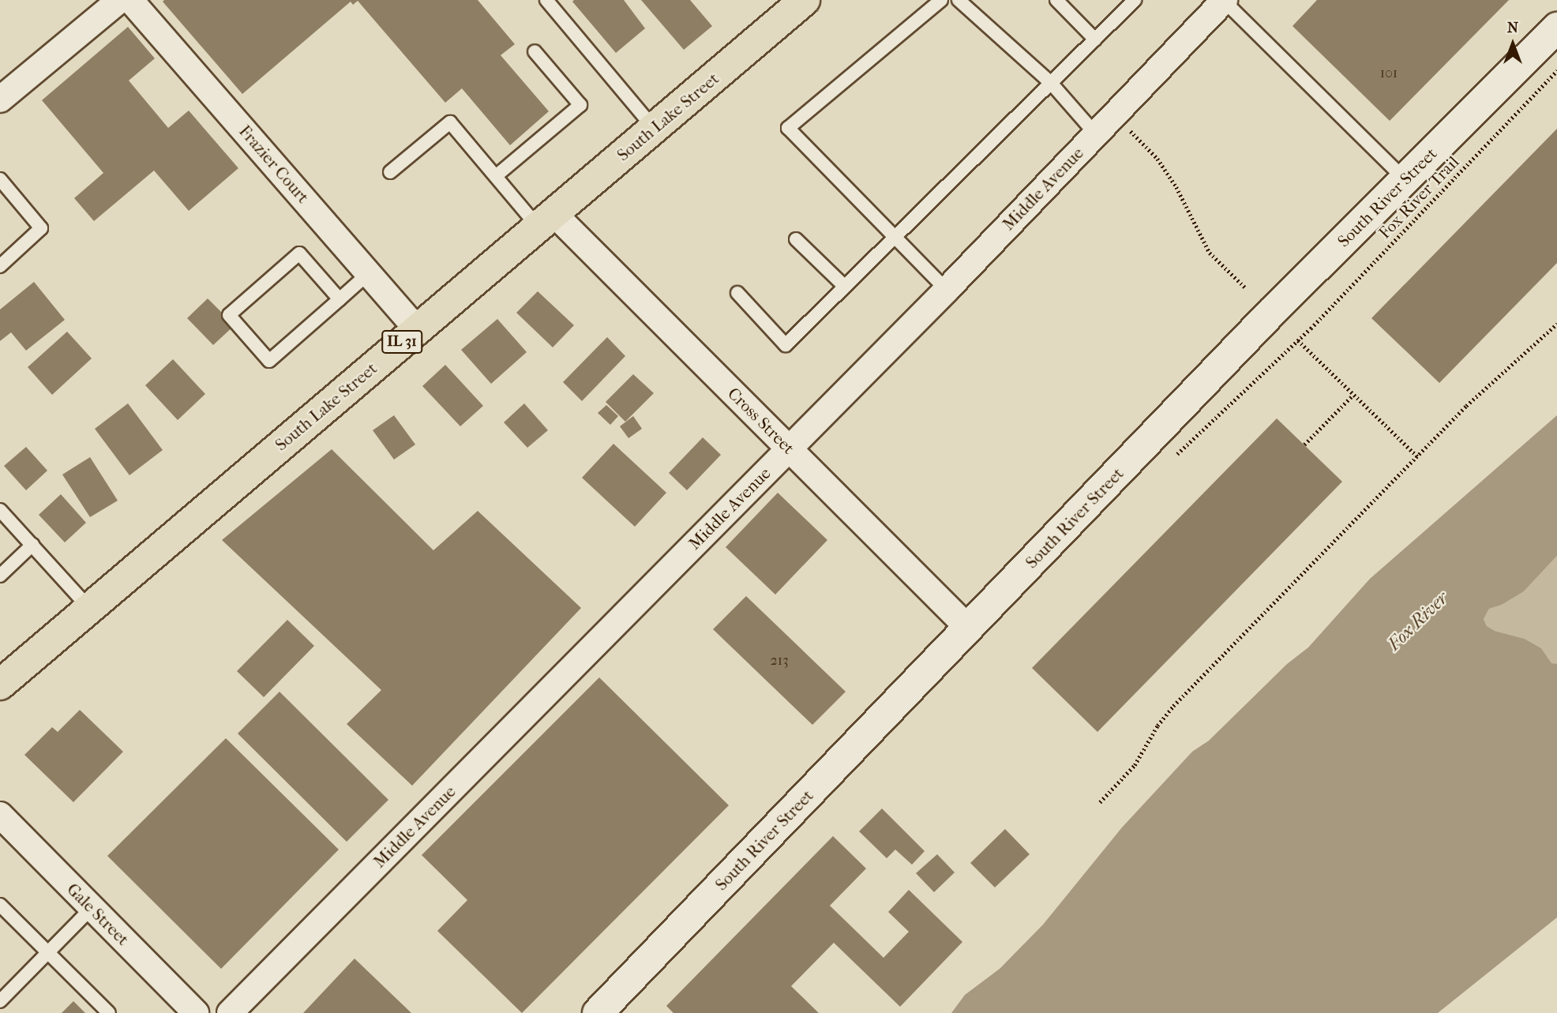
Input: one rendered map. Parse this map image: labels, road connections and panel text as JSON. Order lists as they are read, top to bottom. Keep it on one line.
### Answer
{"streets":{"main road":["South Lake Street","IL 31"],"street":["Frazier Court","Middle Avenue","South River Street","Cross Street","Gale Street"],"path":["Fox River Trail"]},"crossings":[["South Lake Street","Frazier Court"],["South Lake Street","Cross Street"],["Middle Avenue","Cross Street"],["South River Street","Cross Street"]],"water":["Fox River"],"house_numbers":["101","213"],"north":"top"}
